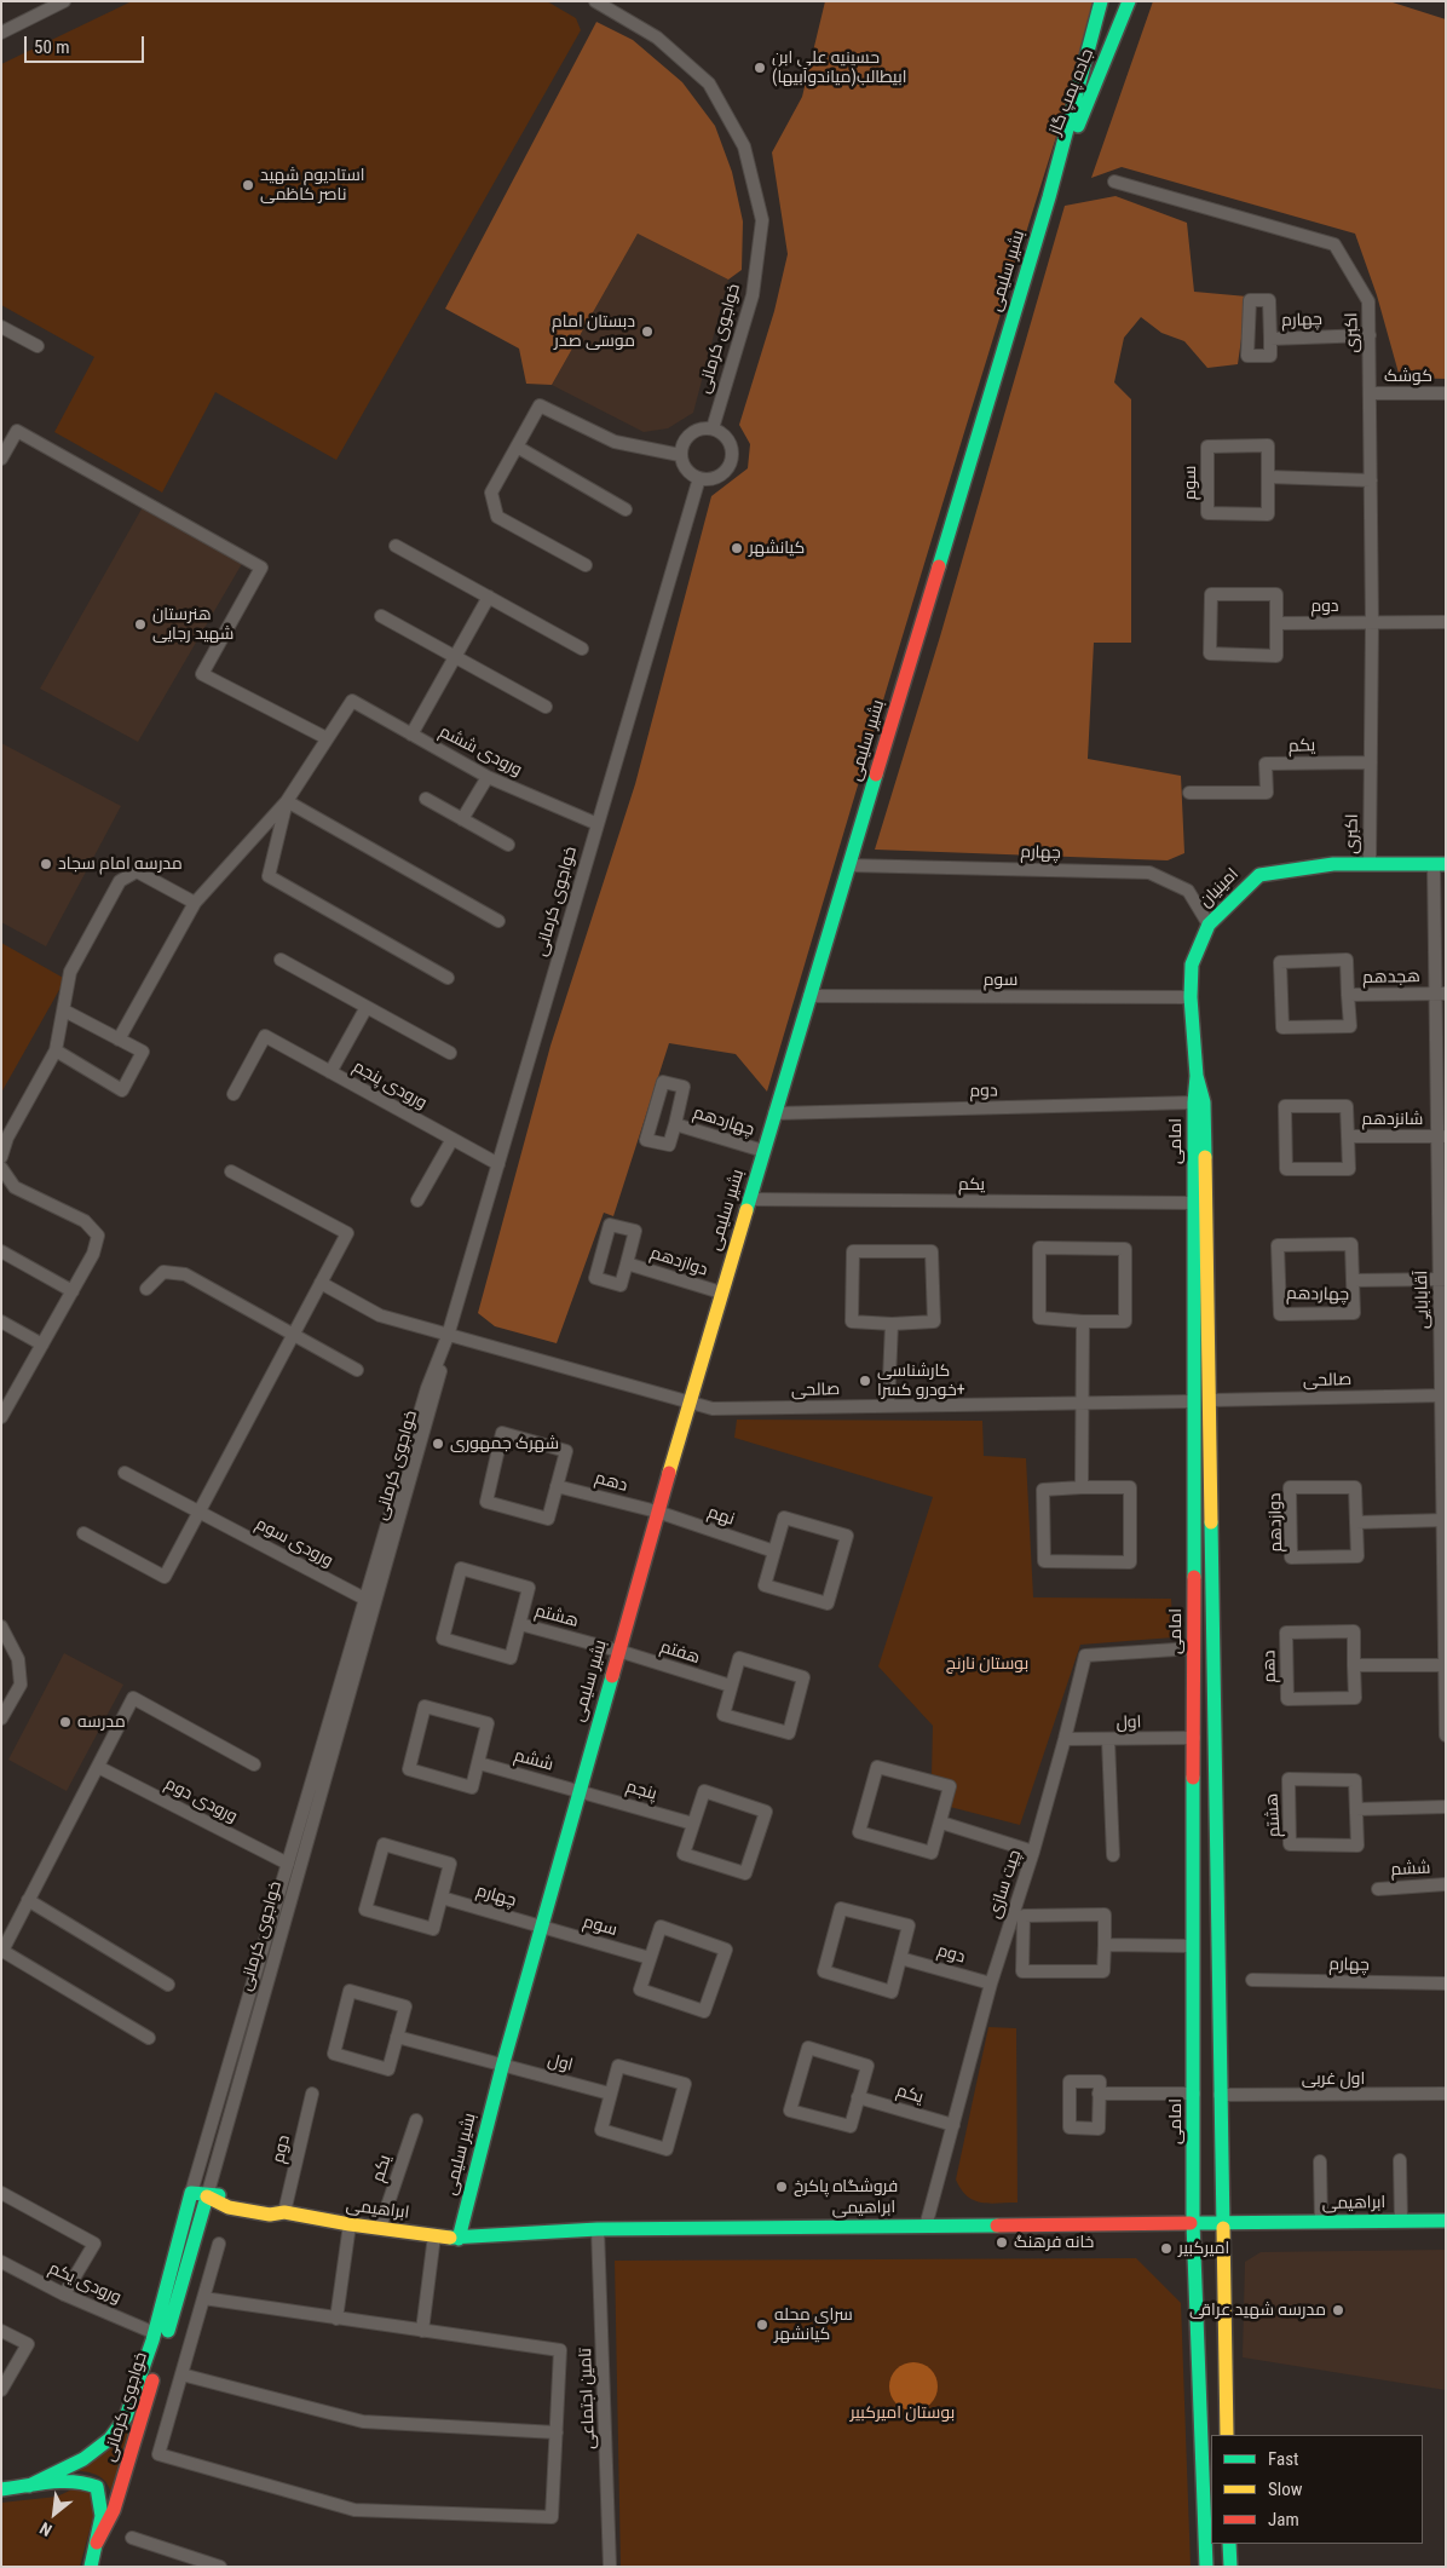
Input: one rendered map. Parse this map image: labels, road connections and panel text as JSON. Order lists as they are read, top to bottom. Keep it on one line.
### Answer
{"streets":{"main road":["جاده پمپ گاز","بشیر سلیمی","خواجوی کرمانی","امینیان","امامی","ابراهیمی"],"street":["چهارم","اکبری","کوشک","سوم","دوم","یکم","ورودی ششم","هجدهم","ورودی پنجم","شانزدهم","چهاردهم","دوازدهم","آقابابایی","صالحی","دهم","نهم","ورودی سوم","هشتم","هفتم","اول","ششم","پنجم","ورودی دوم","چیت سازی","اول غربی","ورودی یکم","تامین اجتماعی"]},"crossings":[["جاده پمپ گاز","بشیر سلیمی"],["بشیر سلیمی","چهارم"],["بشیر سلیمی","سوم"],["بشیر سلیمی","دوم"],["بشیر سلیمی","یکم"],["بشیر سلیمی","چهاردهم"],["بشیر سلیمی","دوازدهم"],["بشیر سلیمی","صالحی"],["بشیر سلیمی","دهم"],["بشیر سلیمی","نهم"],["بشیر سلیمی","هشتم"],["بشیر سلیمی","هفتم"],["بشیر سلیمی","اول"],["بشیر سلیمی","ششم"],["بشیر سلیمی","پنجم"],["بشیر سلیمی","ابراهیمی"],["چهارم","اکبری"],["چهارم","سوم"],["چهارم","امینیان"],["اکبری","کوشک"],["اکبری","دوم"],["اکبری","یکم"],["اکبری","امینیان"],["خواجوی کرمانی","ورودی ششم"],["خواجوی کرمانی","ورودی پنجم"],["خواجوی کرمانی","صالحی"],["خواجوی کرمانی","ورودی سوم"],["خواجوی کرمانی","ورودی دوم"],["خواجوی کرمانی","ابراهیمی"],["خواجوی کرمانی","ورودی یکم"],["سوم","امینیان"],["دوم","امامی"],["دوم","چیت سازی"],["دوم","ابراهیمی"],["یکم","امامی"],["یکم","چیت سازی"],["یکم","ابراهیمی"],["امینیان","امامی"],["امینیان","آقابابایی"],["هجدهم","آقابابایی"],["شانزدهم","آقابابایی"],["چهاردهم","آقابابایی"],["امامی","صالحی"],["امامی","اول"],["امامی","چیت سازی"],["امامی","اول غربی"],["امامی","ابراهیمی"],["آقابابایی","صالحی"],["دهم","نهم"],["هشتم","هفتم"],["اول","چیت سازی"],["ششم","پنجم"],["چیت سازی","ابراهیمی"],["ابراهیمی","تامین اجتماعی"]],"parks":["بوستان نارنج","بوستان امیرکبیر"],"places":["حسینیه علی ابن ابیطالب(میاندوآبیها)","استادیوم شهید ناصر کاظمی","دبستان امام موسی صدر","کیانشهر","هنرستان شهید رجایی","مدرسه امام سجاد","کارشناسی خودرو کسرا+","شهرک جمهوری","مدرسه","فروشگاه پاکرخ","خانه فرهنگ","امیرکبیر","مدرسه شهید عراقی","سرای محله کیانشهر"],"legend":["Fast","Slow","Jam"],"scale_bar":"50 m","north":"bottom left"}
